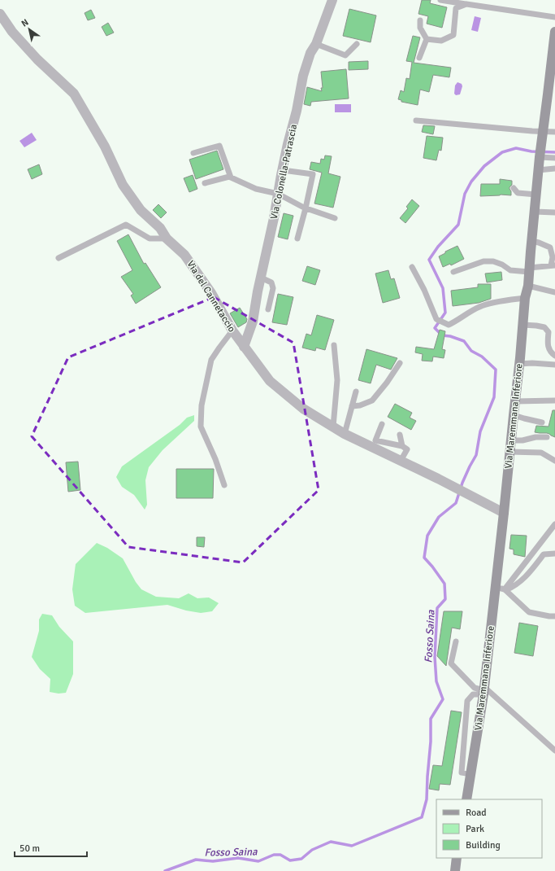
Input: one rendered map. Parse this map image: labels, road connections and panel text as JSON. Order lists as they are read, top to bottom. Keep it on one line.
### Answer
{"streets":{"main road":["Via Maremmana Inferiore"],"street":["Via Colonella-Patrascia","Via del Cannetaccio"]},"crossings":[["Via Colonella-Patrascia","Via del Cannetaccio"],["Via del Cannetaccio","Via Maremmana Inferiore"]],"water":["Fosso Saina"],"legend":["Road","Park","Building"],"scale_bar":"50 m","north":"top left"}
